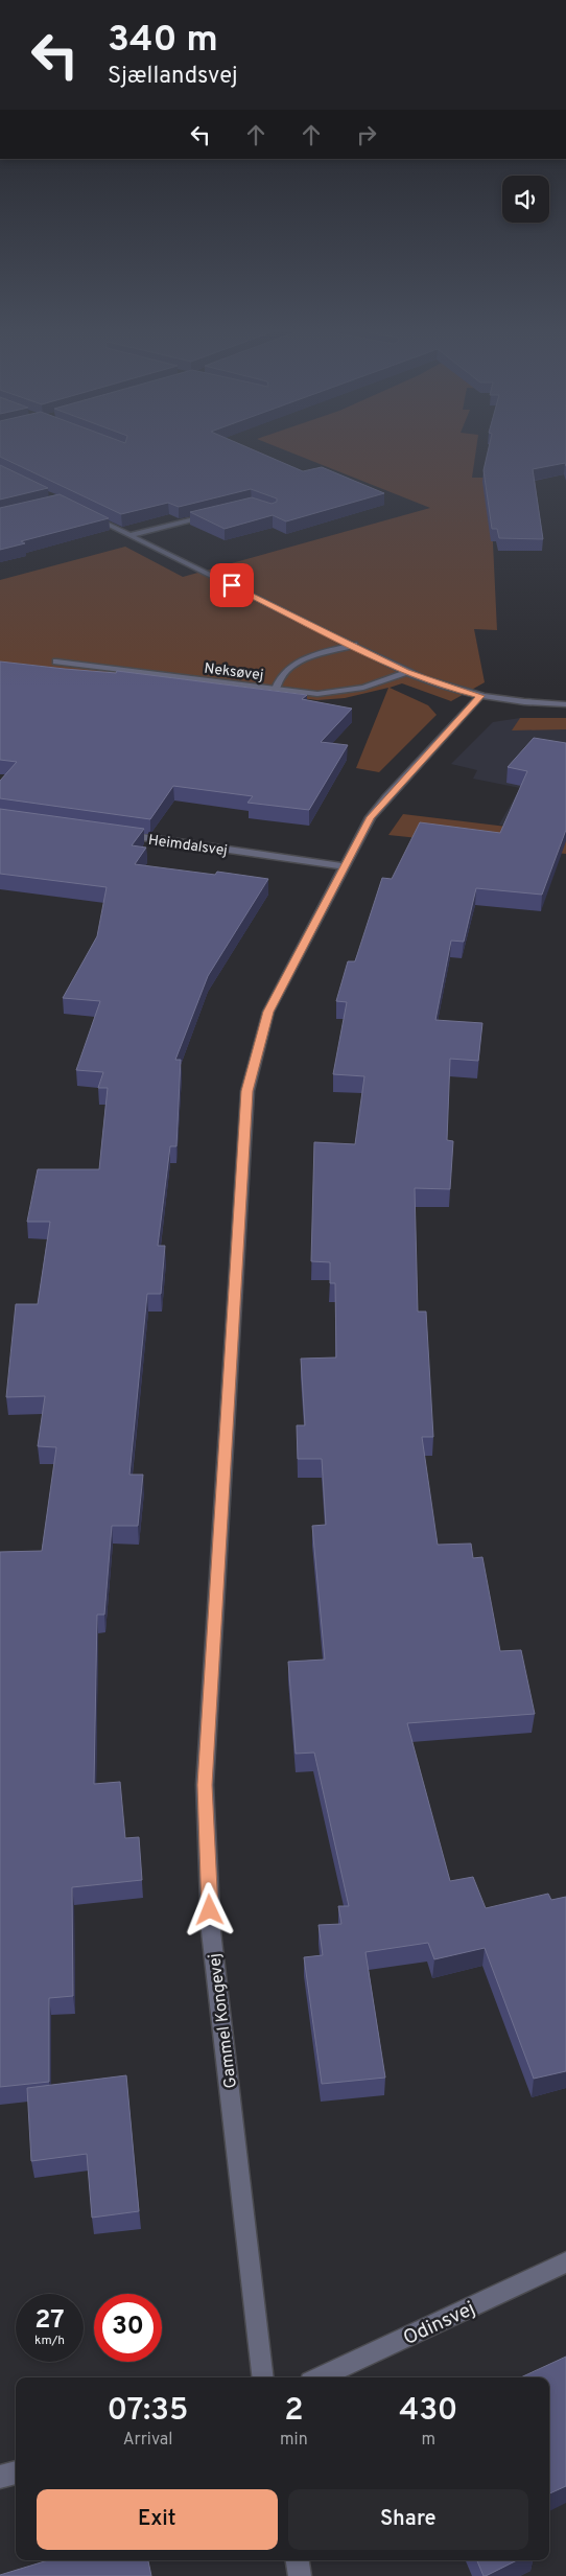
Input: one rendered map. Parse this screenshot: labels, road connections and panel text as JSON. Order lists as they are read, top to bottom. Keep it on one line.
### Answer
{"streets":{"street":["Neksøvej","Heimdalsvej","Gammel Kongevej","Odinsvej"]},"crossings":[["Heimdalsvej","Gammel Kongevej"]],"page":{"turn":["340 m","Sjællandsvej"],"speed":"27 km/h","limit":"30","eta":["07:35","Arrival","2","min","430","m"],"buttons":["Exit","Share"]}}
